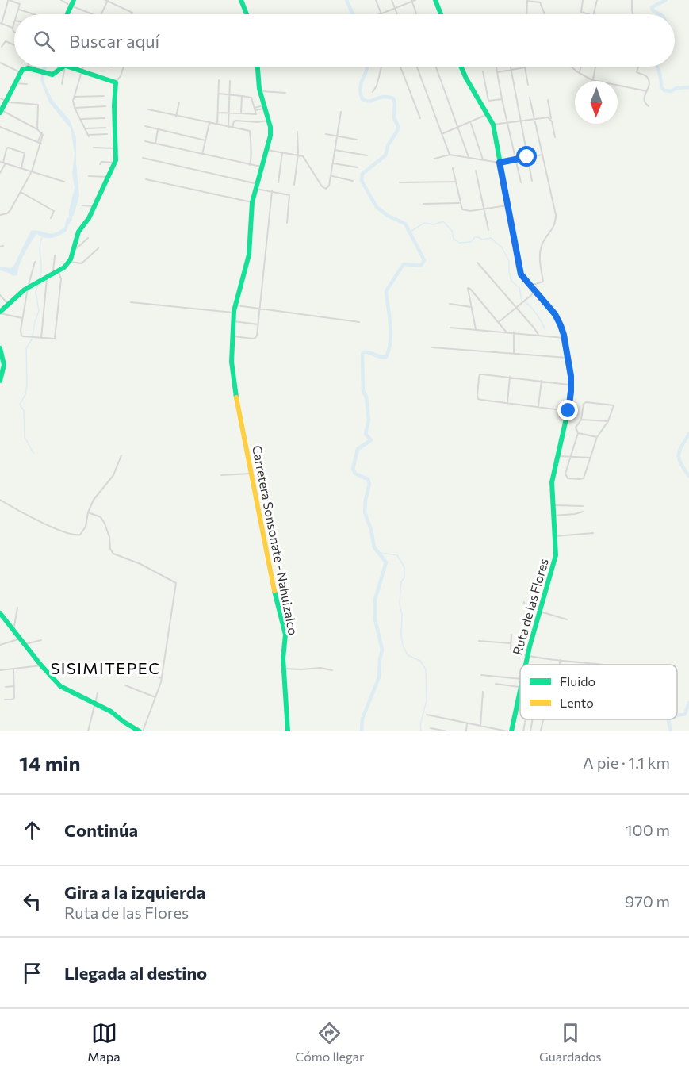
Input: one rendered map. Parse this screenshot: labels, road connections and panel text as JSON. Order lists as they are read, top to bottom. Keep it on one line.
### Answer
{"streets":{"street":["Carretera Sonsonate - Nahuizalco","Ruta de las Flores"]},"districts":["SISIMITEPEC"],"legend":["Fluido","Lento"],"north":"bottom","page":{"search":"Buscar aquí","heading":["14 min","A pie · 1.1 km"],"list":[["Continúa","100 m"],["Gira a la izquierda","Ruta de las Flores","970 m"],"Llegada al destino"],"nav":["Mapa","Cómo llegar","Guardados"]}}
